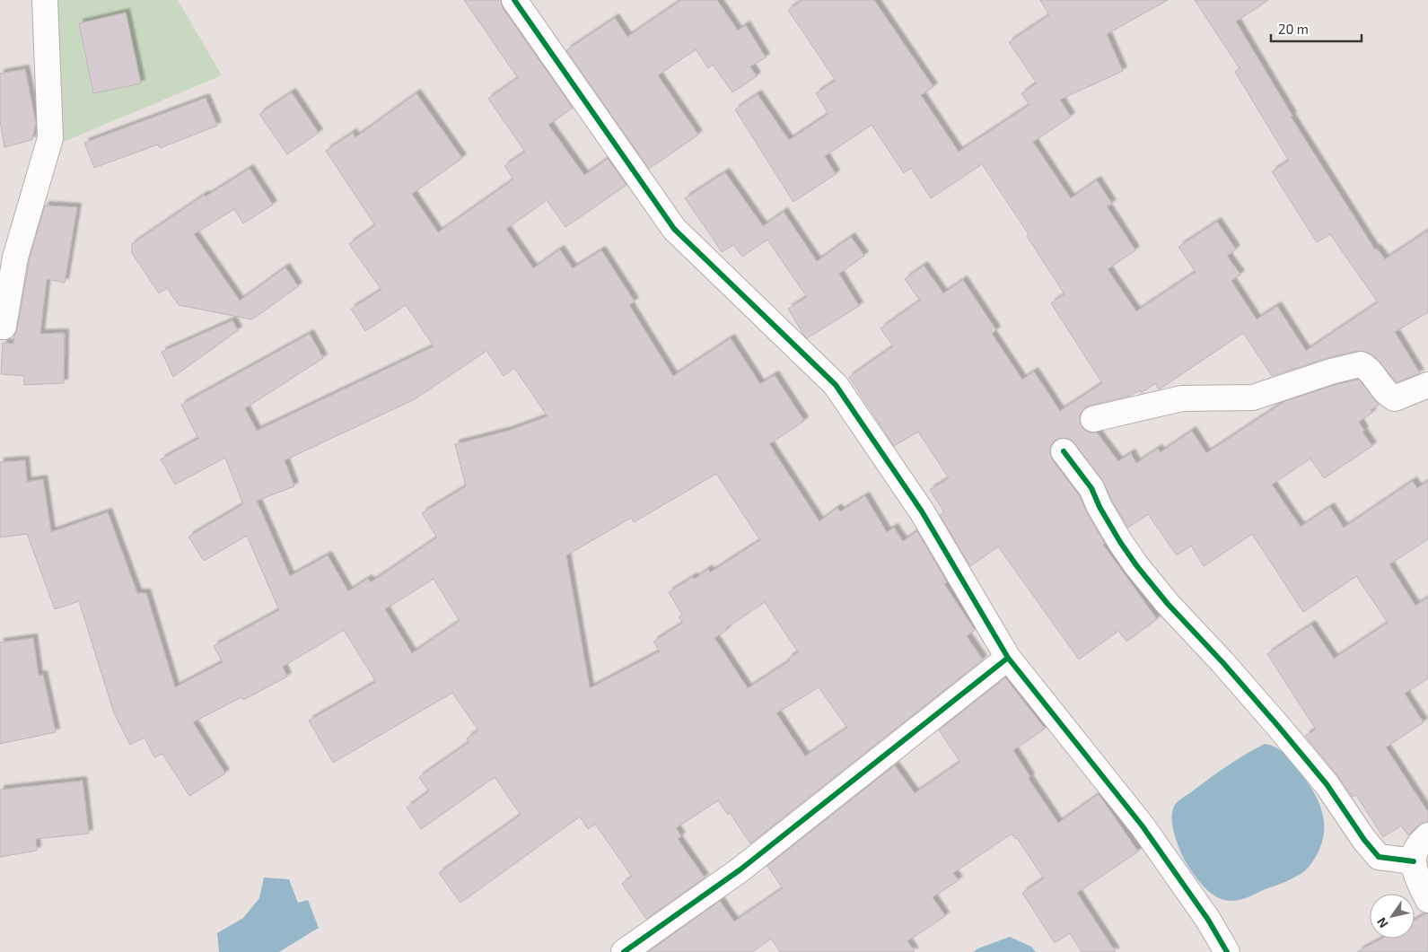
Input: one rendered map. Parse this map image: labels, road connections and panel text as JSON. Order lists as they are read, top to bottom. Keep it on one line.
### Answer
{"scale_bar":"20 m","north":"bottom left"}
